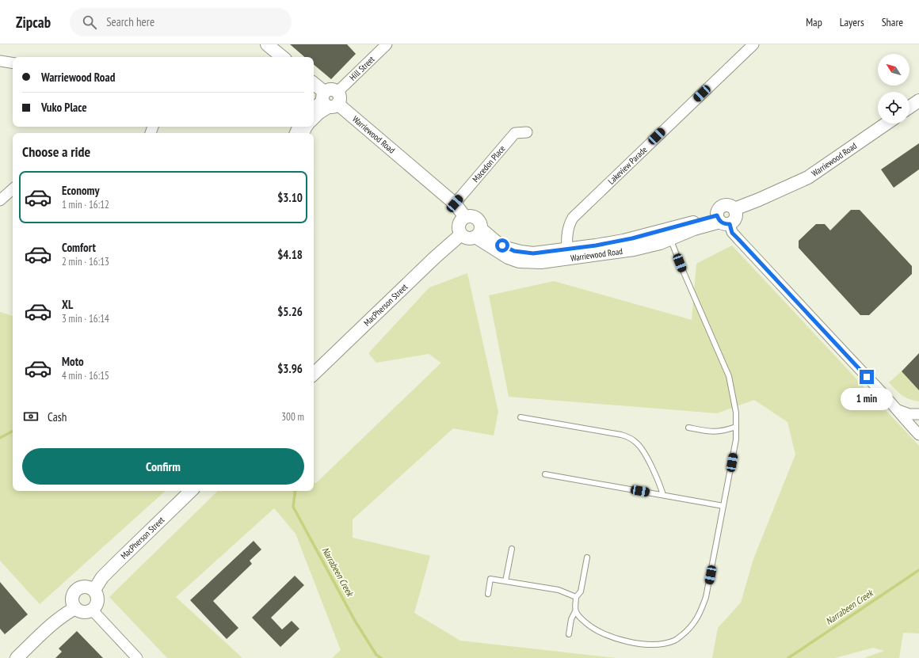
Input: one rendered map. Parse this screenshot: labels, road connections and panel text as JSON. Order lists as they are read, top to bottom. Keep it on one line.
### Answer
{"streets":{"street":["Hill Street","Warriewood Road","Macedon Place","Lakeview Parade","MacPherson Street"]},"crossings":[["Hill Street","Warriewood Road"],["Warriewood Road","Macedon Place"],["Warriewood Road","Lakeview Parade"],["Warriewood Road","MacPherson Street"]],"water":["Narrabeen Creek"],"north":"top left","page":{"header":"Zipcab","search":"Search here","nav":["Map","Layers","Share"],"banner":["Warriewood Road","Vuko Place"],"heading":"Choose a ride","list":[{"name":"Economy","note":"1 min · 16:12","value":"$3.10"},{"name":"Comfort","note":"2 min · 16:13","value":"$4.18"},{"name":"XL","note":"3 min · 16:14","value":"$5.26"},{"name":"Moto","note":"4 min · 16:15","value":"$3.96"}],"bubble":"1 min","pay":["Cash","300 m"],"buttons":"Confirm"}}
